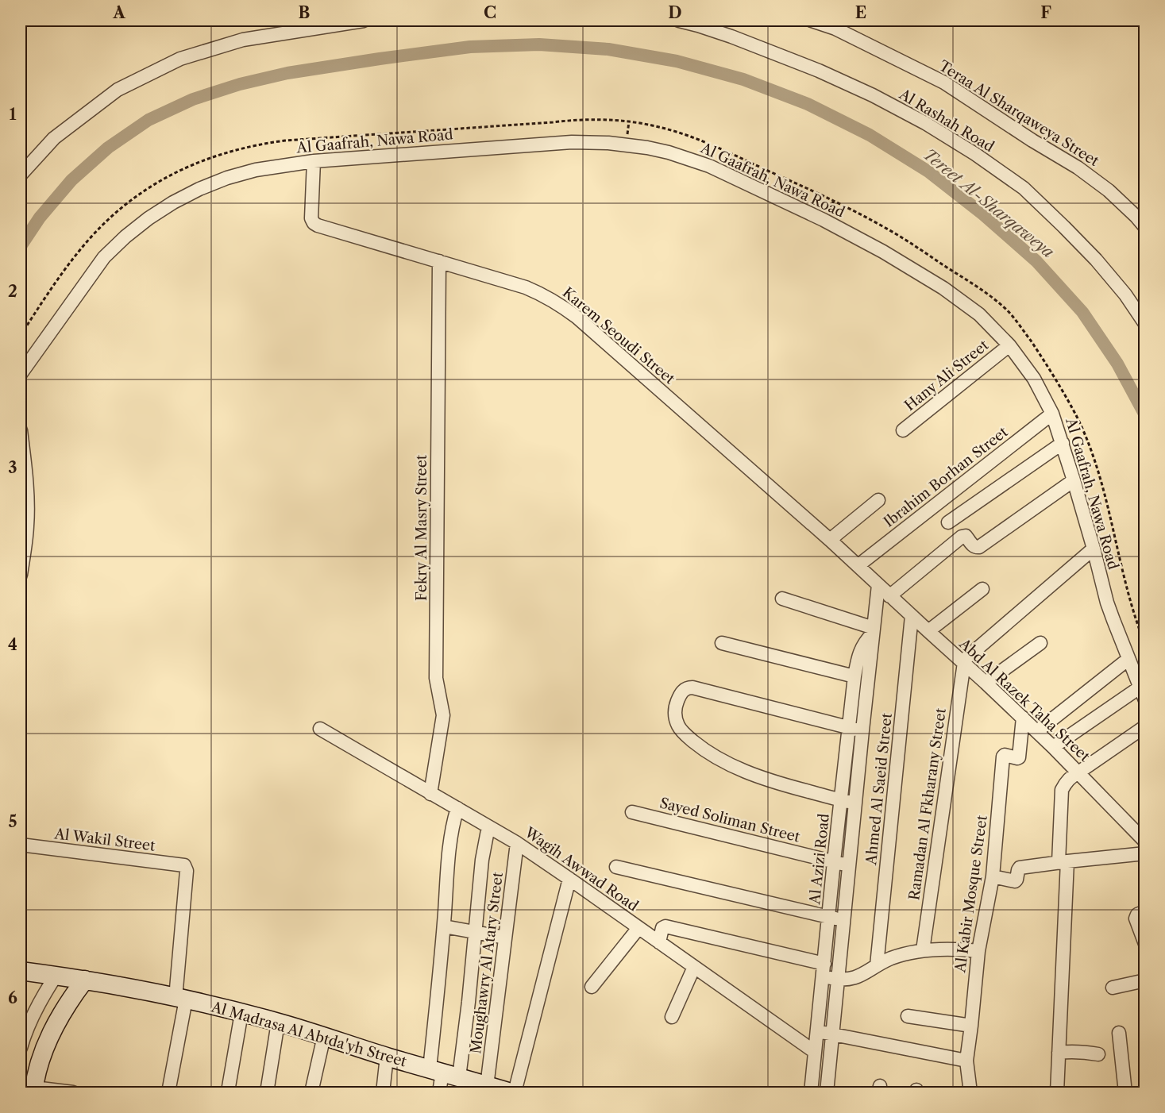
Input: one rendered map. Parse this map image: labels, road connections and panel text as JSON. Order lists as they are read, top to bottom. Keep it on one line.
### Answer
{"streets":{"street":["Teraa Al Sharqaweya Street","Al Rashah Road","Al Gaafrah, Nawa Road","Karem Seoudi Street","Hany Ali Street","Ibrahim Borhan Street","Fekry Al Masry Street","Abd Al Razek Taha Street","Ahmed Al Saeid Street","Ramadan Al Fkharany Street","Sayed Soliman Street","Al Wakil Street","Al Azizi Road","Wagih Awwad Road","Al Kabir Mosque Street","Moughawry Al Atary Street","Al Madrasa Al Abtda'yh Street"]},"crossings":[["Al Gaafrah, Nawa Road","Karem Seoudi Street"],["Al Gaafrah, Nawa Road","Hany Ali Street"],["Al Gaafrah, Nawa Road","Ibrahim Borhan Street"],["Karem Seoudi Street","Ibrahim Borhan Street"],["Karem Seoudi Street","Fekry Al Masry Street"],["Karem Seoudi Street","Abd Al Razek Taha Street"],["Karem Seoudi Street","Al Azizi Road"],["Fekry Al Masry Street","Wagih Awwad Road"],["Abd Al Razek Taha Street","Ahmed Al Saeid Street"],["Abd Al Razek Taha Street","Ramadan Al Fkharany Street"],["Abd Al Razek Taha Street","Al Azizi Road"],["Abd Al Razek Taha Street","Al Kabir Mosque Street"],["Sayed Soliman Street","Al Azizi Road"],["Al Wakil Street","Al Madrasa Al Abtda'yh Street"],["Al Azizi Road","Wagih Awwad Road"],["Wagih Awwad Road","Moughawry Al Atary Street"],["Moughawry Al Atary Street","Al Madrasa Al Abtda'yh Street"]],"water":["Tereet Al-Sharqaweya"],"grid":{"columns":["A","B","C","D","E","F"],"rows":["1","2","3","4","5","6"]}}
